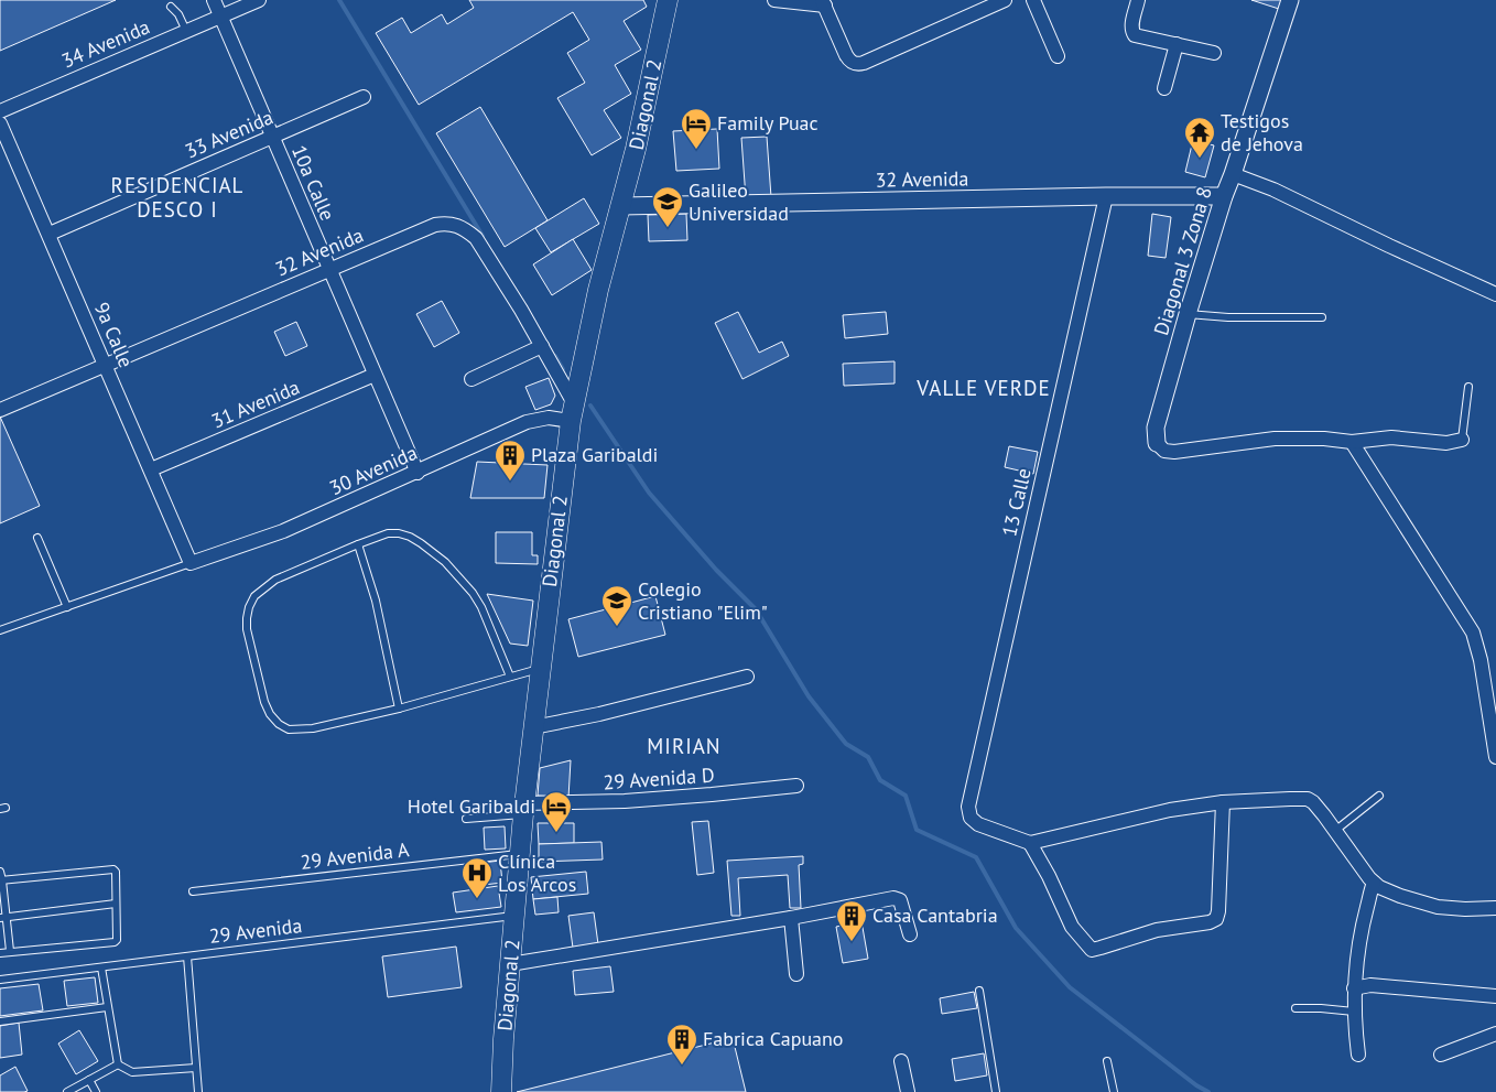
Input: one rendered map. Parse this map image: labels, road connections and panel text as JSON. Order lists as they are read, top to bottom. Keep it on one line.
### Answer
{"streets":{"main road":["Diagonal 2"],"street":["34 Avenida","33 Avenida","32 Avenida","10a Calle","Diagonal 3 Zona 8","9a Calle","31 Avenida","30 Avenida","13 Calle","29 Avenida D"],"lane":["29 Avenida A","29 Avenida"]},"crossings":[["34 Avenida","10a Calle"],["Diagonal 2","32 Avenida"],["Diagonal 2","30 Avenida"],["Diagonal 2","29 Avenida D"],["Diagonal 2","29 Avenida A"],["Diagonal 2","29 Avenida"],["33 Avenida","10a Calle"],["33 Avenida","9a Calle"],["32 Avenida","10a Calle"],["32 Avenida","Diagonal 3 Zona 8"],["32 Avenida","9a Calle"],["32 Avenida","30 Avenida"],["32 Avenida","13 Calle"],["10a Calle","31 Avenida"],["10a Calle","30 Avenida"],["9a Calle","31 Avenida"],["9a Calle","30 Avenida"]],"districts":["RESIDENCIAL DESCO I","VALLE VERDE","MIRIAN"],"places":{"hotel":["Family Puac","Hotel Garibaldi"],"temple":["Testigos de Jehova"],"school or university":["Galileo Universidad","Colegio Cristiano \"Elim\""],"building":["Plaza Garibaldi","Casa Cantabria","Fabrica Capuano"],"hospital":["Clínica Los Arcos"]}}
